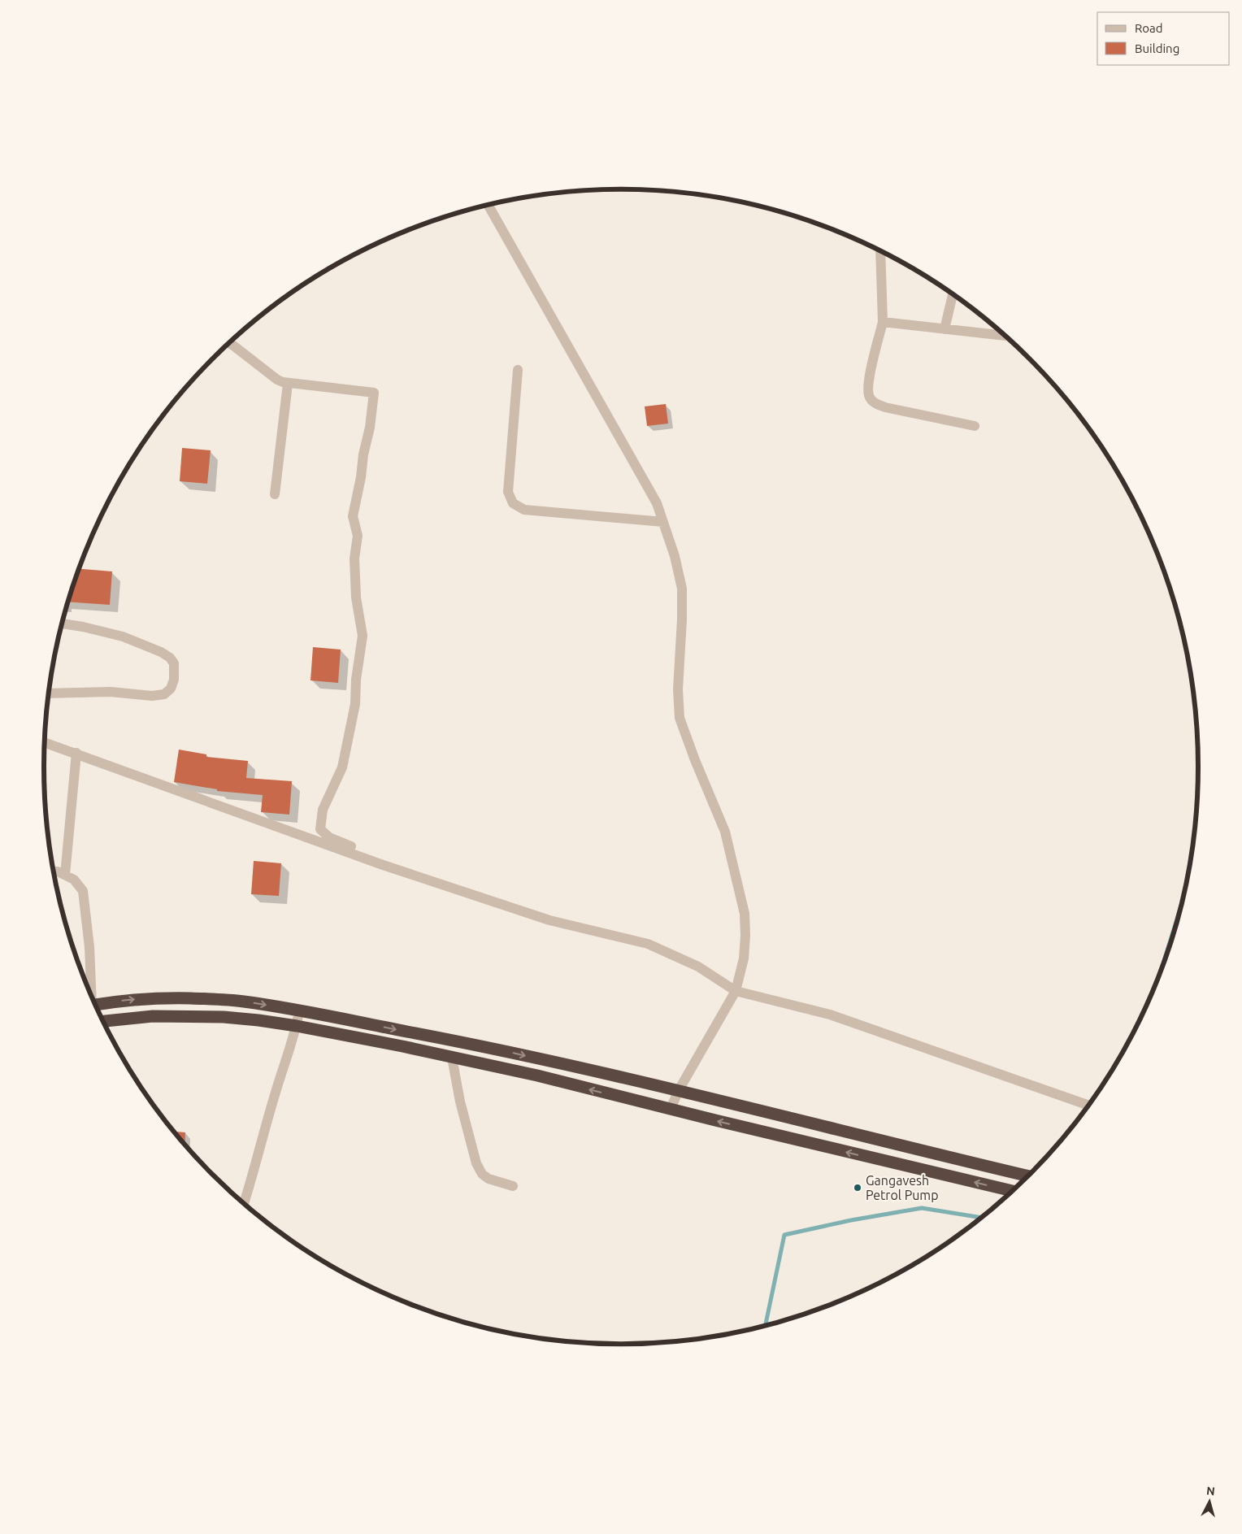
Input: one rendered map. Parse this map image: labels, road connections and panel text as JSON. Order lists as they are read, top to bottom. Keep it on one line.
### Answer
{"places":["Gangavesh Petrol Pump"],"legend":["Road","Building"],"north":"top"}
